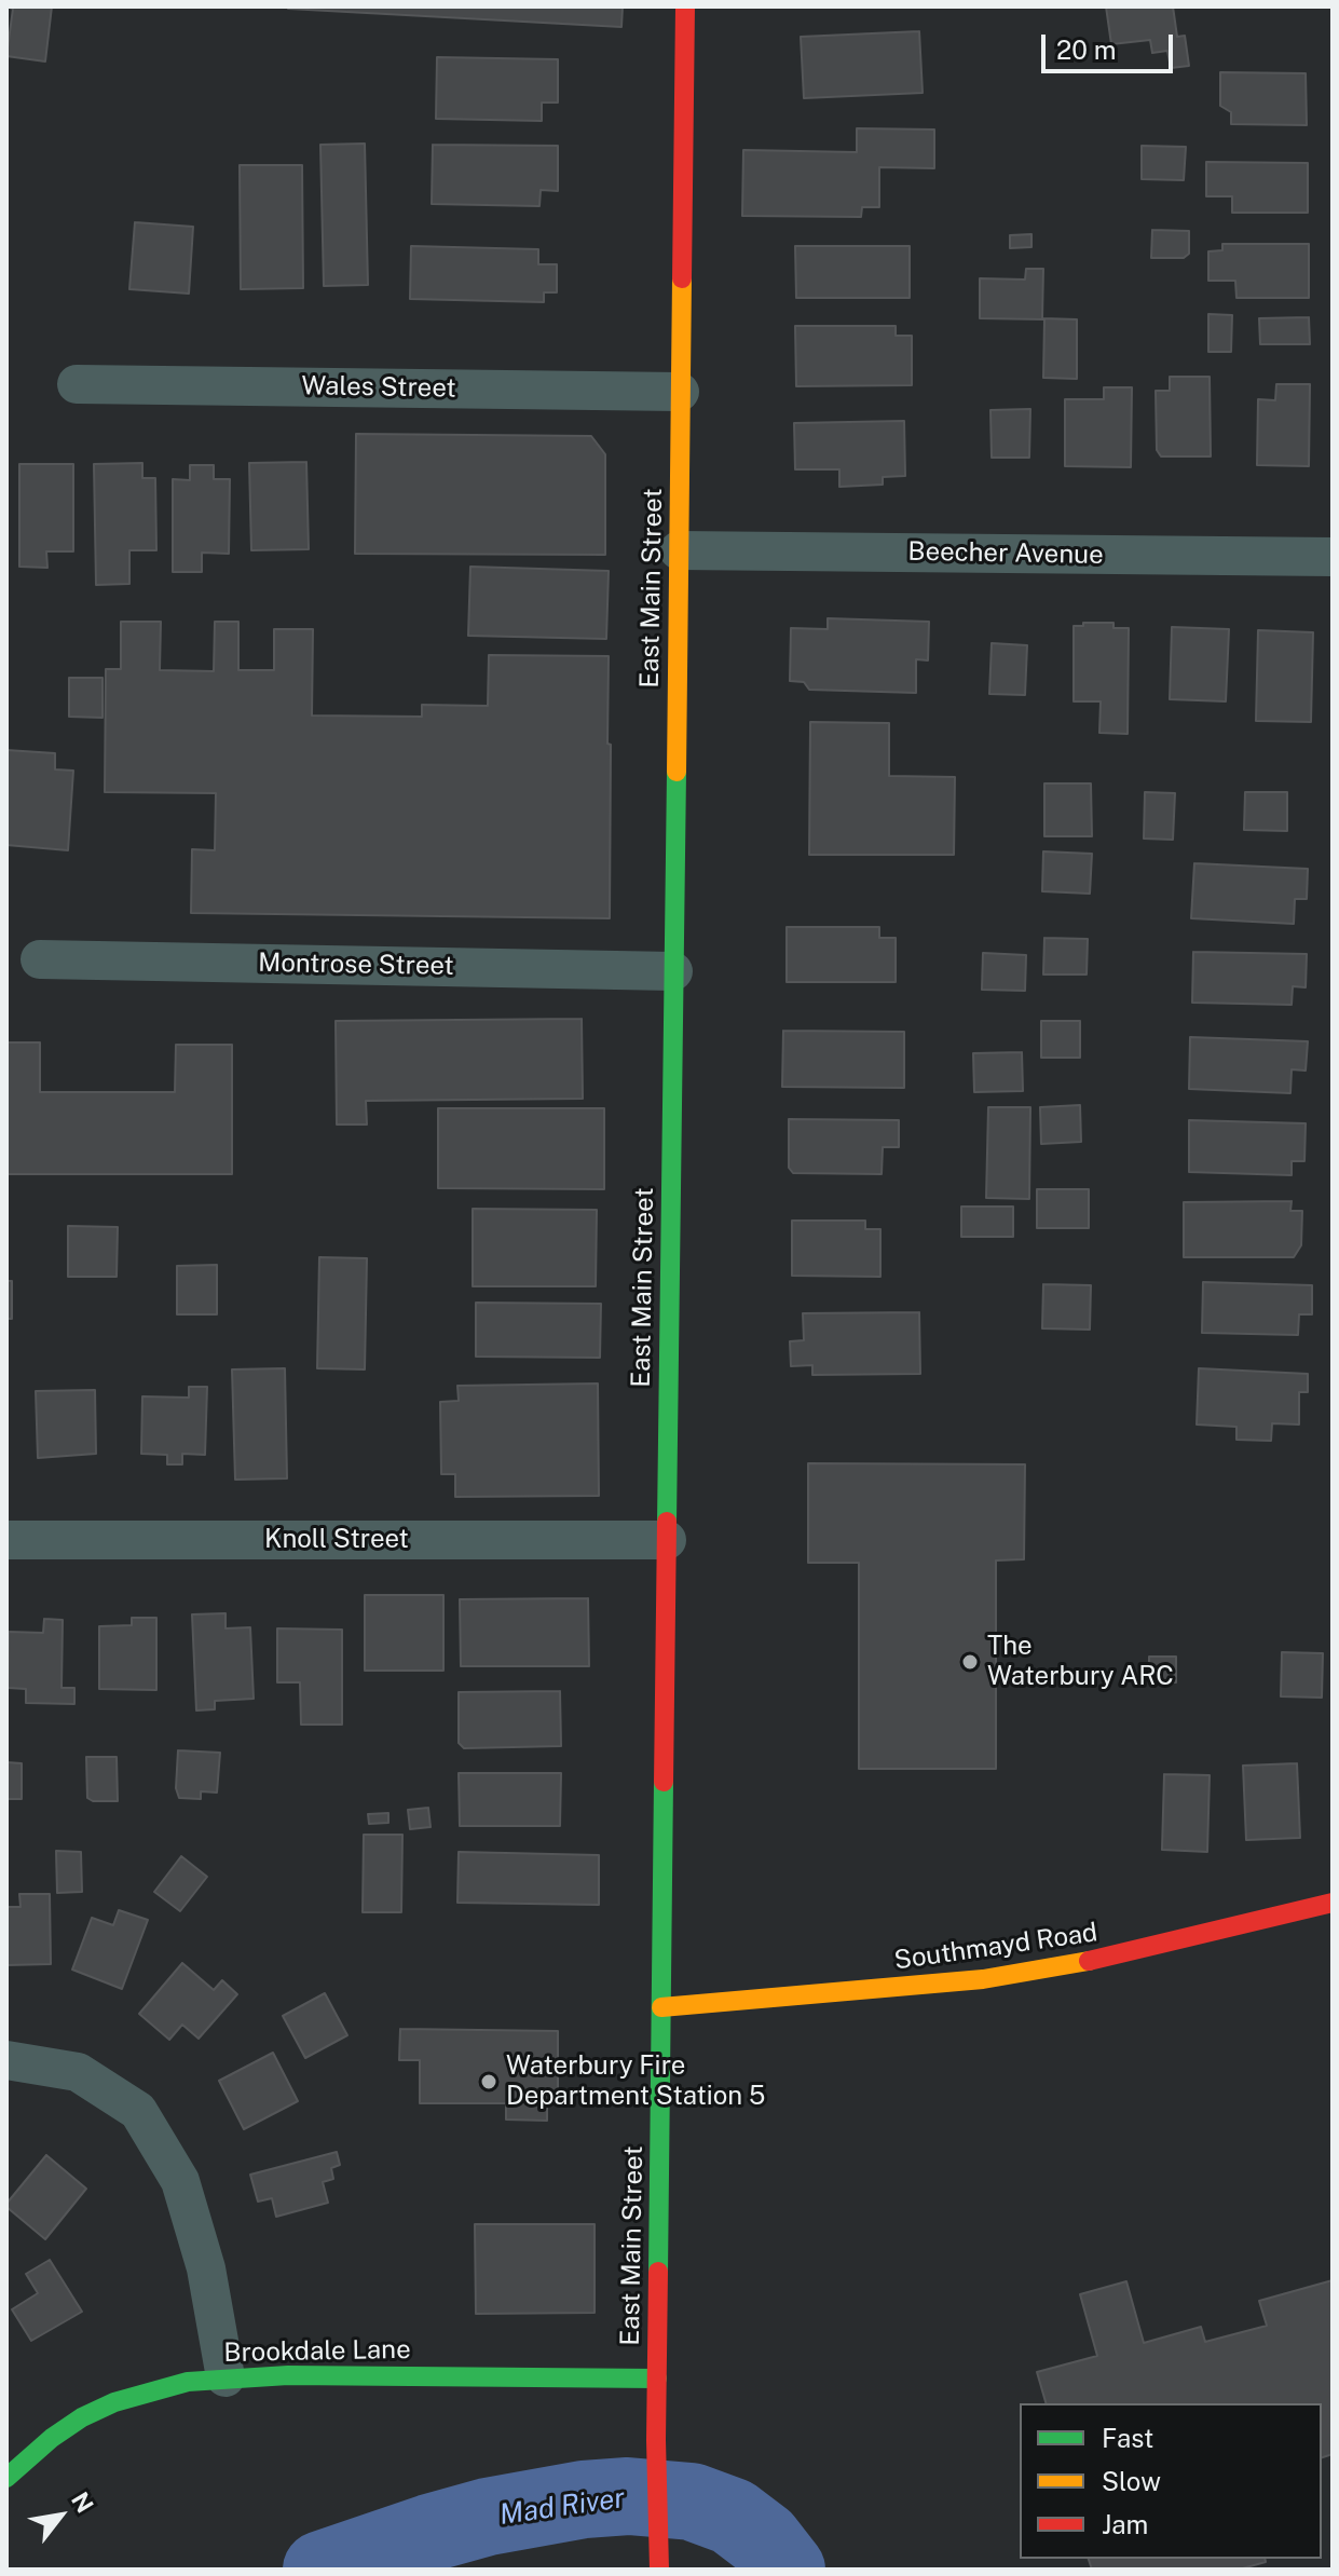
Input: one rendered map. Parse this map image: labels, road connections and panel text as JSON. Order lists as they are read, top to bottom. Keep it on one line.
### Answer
{"streets":{"main road":["East Main Street","Southmayd Road","Brookdale Lane"],"street":["Wales Street","Beecher Avenue","Montrose Street","Knoll Street"]},"crossings":[["Wales Street","East Main Street"],["Beecher Avenue","East Main Street"],["East Main Street","Montrose Street"],["East Main Street","Knoll Street"],["East Main Street","Southmayd Road"],["East Main Street","Brookdale Lane"]],"water":["Mad River"],"places":["The Waterbury ARC","Waterbury Fire Department Station 5"],"legend":["Fast","Slow","Jam"],"scale_bar":"20 m","north":"top right"}
